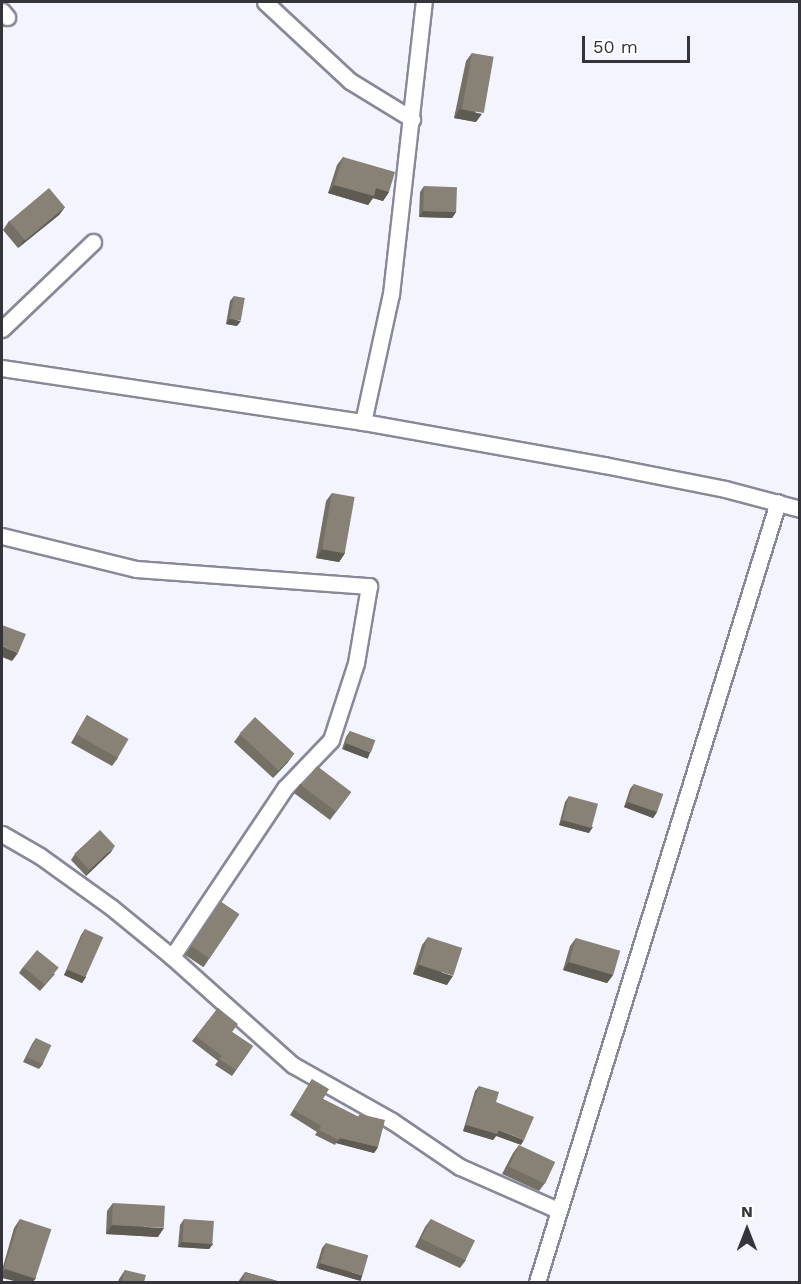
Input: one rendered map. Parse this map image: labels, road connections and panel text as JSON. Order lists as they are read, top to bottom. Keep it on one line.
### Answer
{"scale_bar":"50 m","north":"top"}
